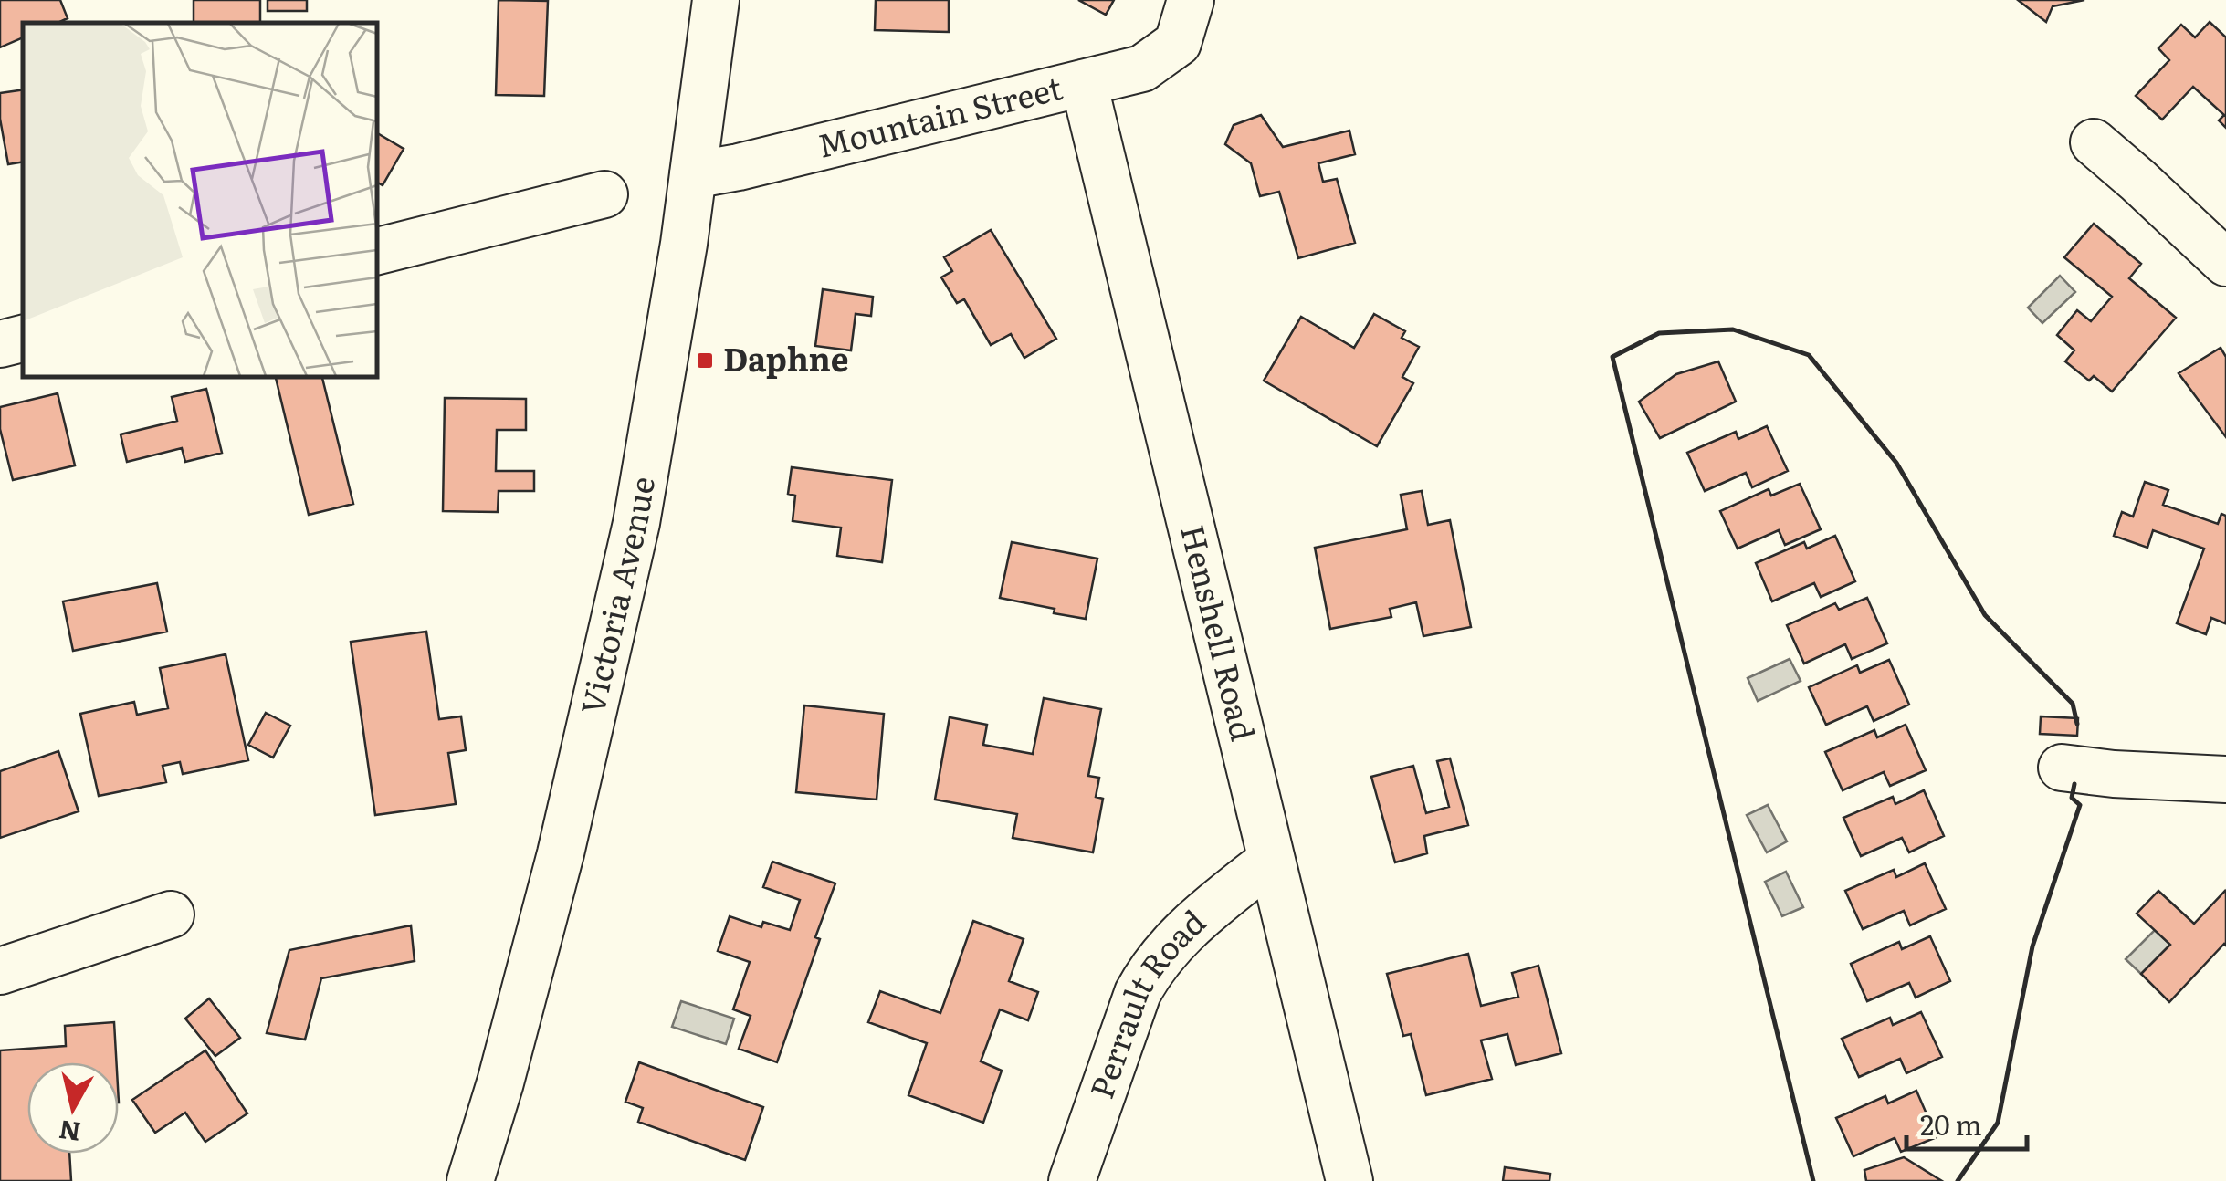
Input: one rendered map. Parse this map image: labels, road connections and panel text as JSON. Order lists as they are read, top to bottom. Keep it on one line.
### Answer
{"streets":{"street":["Mountain Street","Victoria Avenue","Henshell Road","Perrault Road"]},"crossings":[["Mountain Street","Victoria Avenue"],["Mountain Street","Henshell Road"],["Henshell Road","Perrault Road"]],"places":{"transit":["Daphne"]},"scale_bar":"20 m","north":"bottom"}
